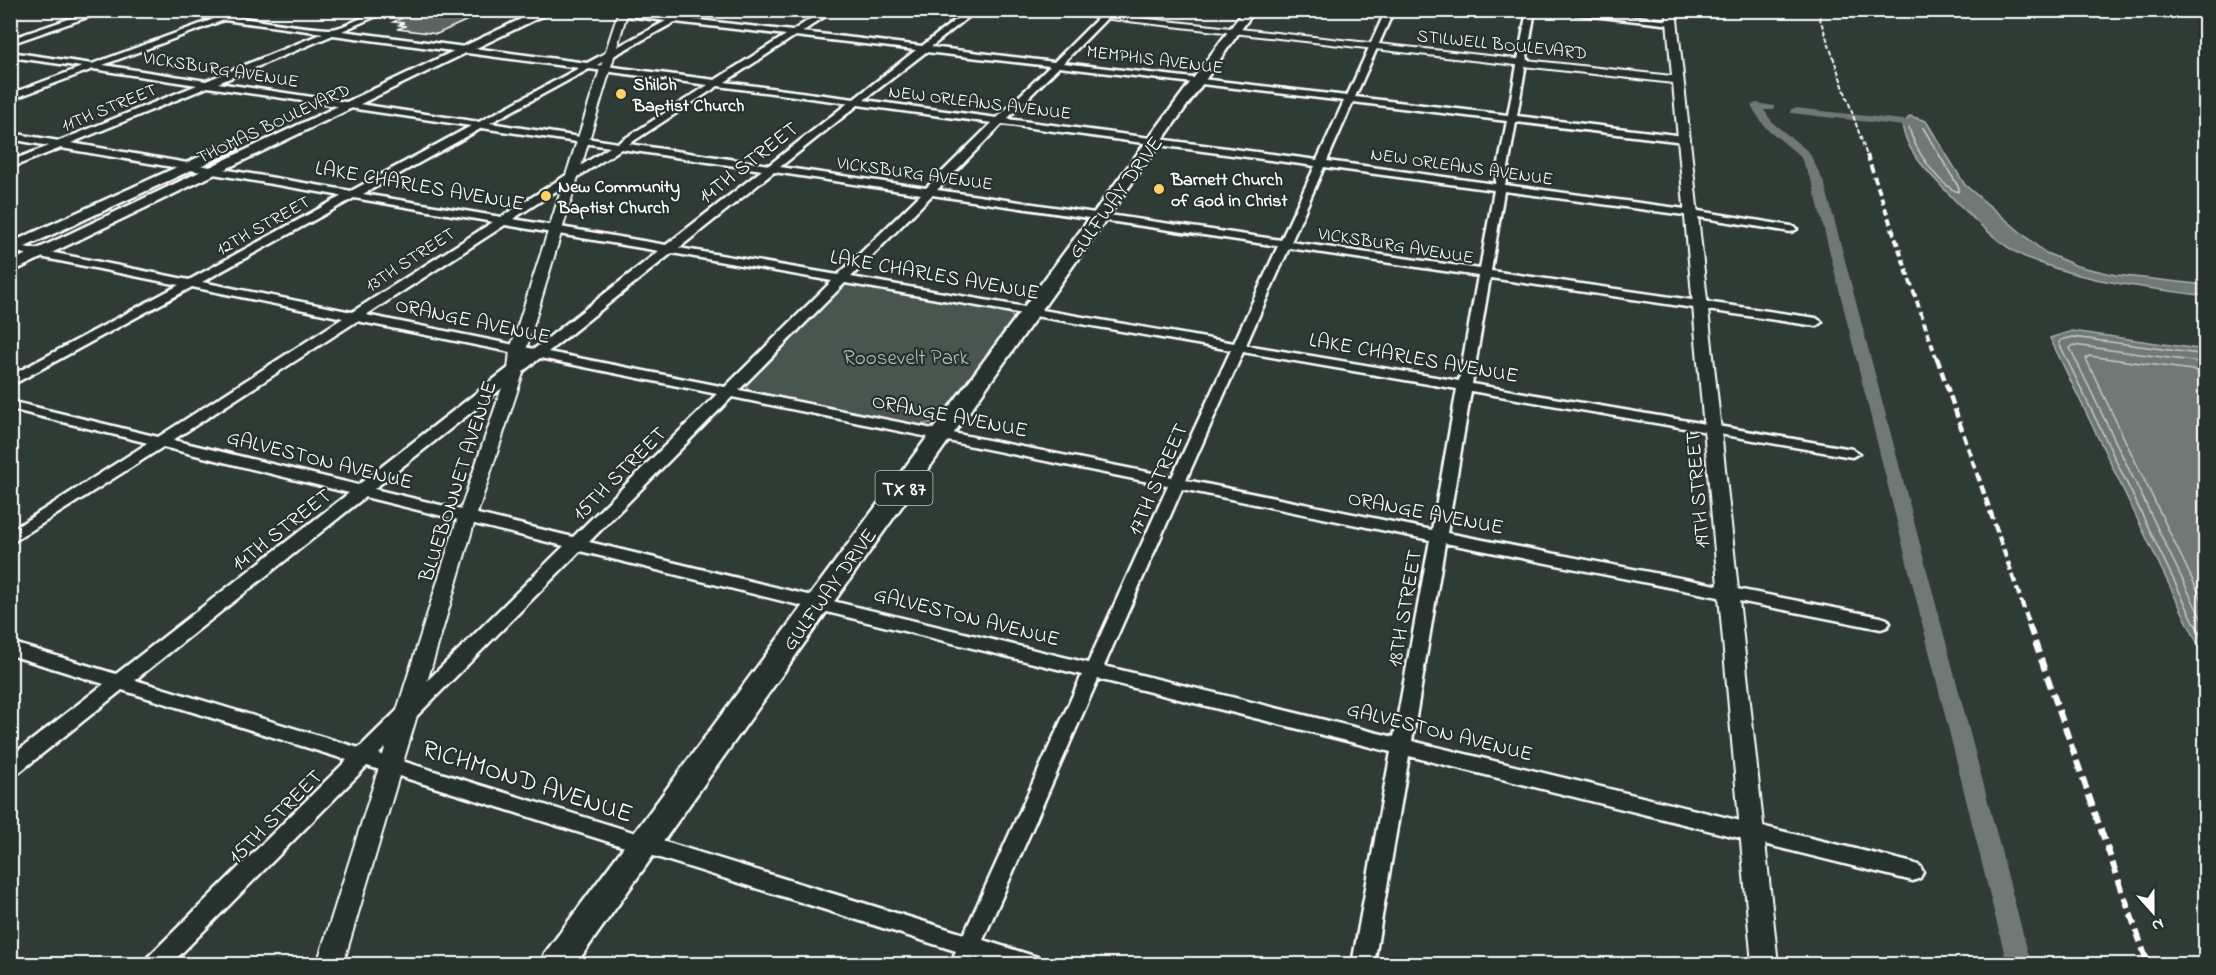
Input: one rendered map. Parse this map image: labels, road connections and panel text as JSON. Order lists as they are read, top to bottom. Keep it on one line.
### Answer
{"streets":{"main road":["THOMAS BOULEVARD","GULFWAY DRIVE","TX 87"],"street":["STILWELL BOULEVARD","MEMPHIS AVENUE","VICKSBURG AVENUE","NEW ORLEANS AVENUE","11TH STREET","14TH STREET","LAKE CHARLES AVENUE","12TH STREET","13TH STREET","ORANGE AVENUE","GALVESTON AVENUE","15TH STREET","17TH STREET","BLUEBONNET AVENUE","19TH STREET","18TH STREET","RICHMOND AVENUE"]},"crossings":[["STILWELL BOULEVARD","GULFWAY DRIVE"],["STILWELL BOULEVARD","15TH STREET"],["STILWELL BOULEVARD","17TH STREET"],["STILWELL BOULEVARD","19TH STREET"],["STILWELL BOULEVARD","18TH STREET"],["MEMPHIS AVENUE","14TH STREET"],["MEMPHIS AVENUE","GULFWAY DRIVE"],["MEMPHIS AVENUE","12TH STREET"],["MEMPHIS AVENUE","13TH STREET"],["MEMPHIS AVENUE","15TH STREET"],["MEMPHIS AVENUE","17TH STREET"],["MEMPHIS AVENUE","BLUEBONNET AVENUE"],["MEMPHIS AVENUE","19TH STREET"],["MEMPHIS AVENUE","18TH STREET"],["VICKSBURG AVENUE","11TH STREET"],["VICKSBURG AVENUE","THOMAS BOULEVARD"],["VICKSBURG AVENUE","14TH STREET"],["VICKSBURG AVENUE","GULFWAY DRIVE"],["VICKSBURG AVENUE","12TH STREET"],["VICKSBURG AVENUE","13TH STREET"],["VICKSBURG AVENUE","15TH STREET"],["VICKSBURG AVENUE","17TH STREET"],["VICKSBURG AVENUE","BLUEBONNET AVENUE"],["VICKSBURG AVENUE","19TH STREET"],["VICKSBURG AVENUE","18TH STREET"],["NEW ORLEANS AVENUE","11TH STREET"],["NEW ORLEANS AVENUE","THOMAS BOULEVARD"],["NEW ORLEANS AVENUE","14TH STREET"],["NEW ORLEANS AVENUE","GULFWAY DRIVE"],["NEW ORLEANS AVENUE","12TH STREET"],["NEW ORLEANS AVENUE","13TH STREET"],["NEW ORLEANS AVENUE","15TH STREET"],["NEW ORLEANS AVENUE","17TH STREET"],["NEW ORLEANS AVENUE","BLUEBONNET AVENUE"],["NEW ORLEANS AVENUE","19TH STREET"],["NEW ORLEANS AVENUE","18TH STREET"],["11TH STREET","LAKE CHARLES AVENUE"],["THOMAS BOULEVARD","LAKE CHARLES AVENUE"],["THOMAS BOULEVARD","ORANGE AVENUE"],["14TH STREET","LAKE CHARLES AVENUE"],["14TH STREET","ORANGE AVENUE"],["14TH STREET","GALVESTON AVENUE"],["14TH STREET","BLUEBONNET AVENUE"],["14TH STREET","RICHMOND AVENUE"],["LAKE CHARLES AVENUE","GULFWAY DRIVE"],["LAKE CHARLES AVENUE","12TH STREET"],["LAKE CHARLES AVENUE","13TH STREET"],["LAKE CHARLES AVENUE","15TH STREET"],["LAKE CHARLES AVENUE","17TH STREET"],["LAKE CHARLES AVENUE","BLUEBONNET AVENUE"],["LAKE CHARLES AVENUE","19TH STREET"],["LAKE CHARLES AVENUE","18TH STREET"],["GULFWAY DRIVE","ORANGE AVENUE"],["GULFWAY DRIVE","GALVESTON AVENUE"],["GULFWAY DRIVE","RICHMOND AVENUE"],["12TH STREET","ORANGE AVENUE"],["12TH STREET","BLUEBONNET AVENUE"],["13TH STREET","ORANGE AVENUE"],["13TH STREET","GALVESTON AVENUE"],["13TH STREET","BLUEBONNET AVENUE"],["ORANGE AVENUE","15TH STREET"],["ORANGE AVENUE","17TH STREET"],["ORANGE AVENUE","BLUEBONNET AVENUE"],["ORANGE AVENUE","19TH STREET"],["ORANGE AVENUE","18TH STREET"],["GALVESTON AVENUE","15TH STREET"],["GALVESTON AVENUE","17TH STREET"],["GALVESTON AVENUE","BLUEBONNET AVENUE"],["GALVESTON AVENUE","19TH STREET"],["GALVESTON AVENUE","18TH STREET"],["15TH STREET","BLUEBONNET AVENUE"],["15TH STREET","RICHMOND AVENUE"],["17TH STREET","RICHMOND AVENUE"],["BLUEBONNET AVENUE","RICHMOND AVENUE"]],"parks":["Roosevelt Park"],"places":["Shiloh Baptist Church","Barnett Church of God in Christ","New Community Baptist Church"],"north":"bottom"}
